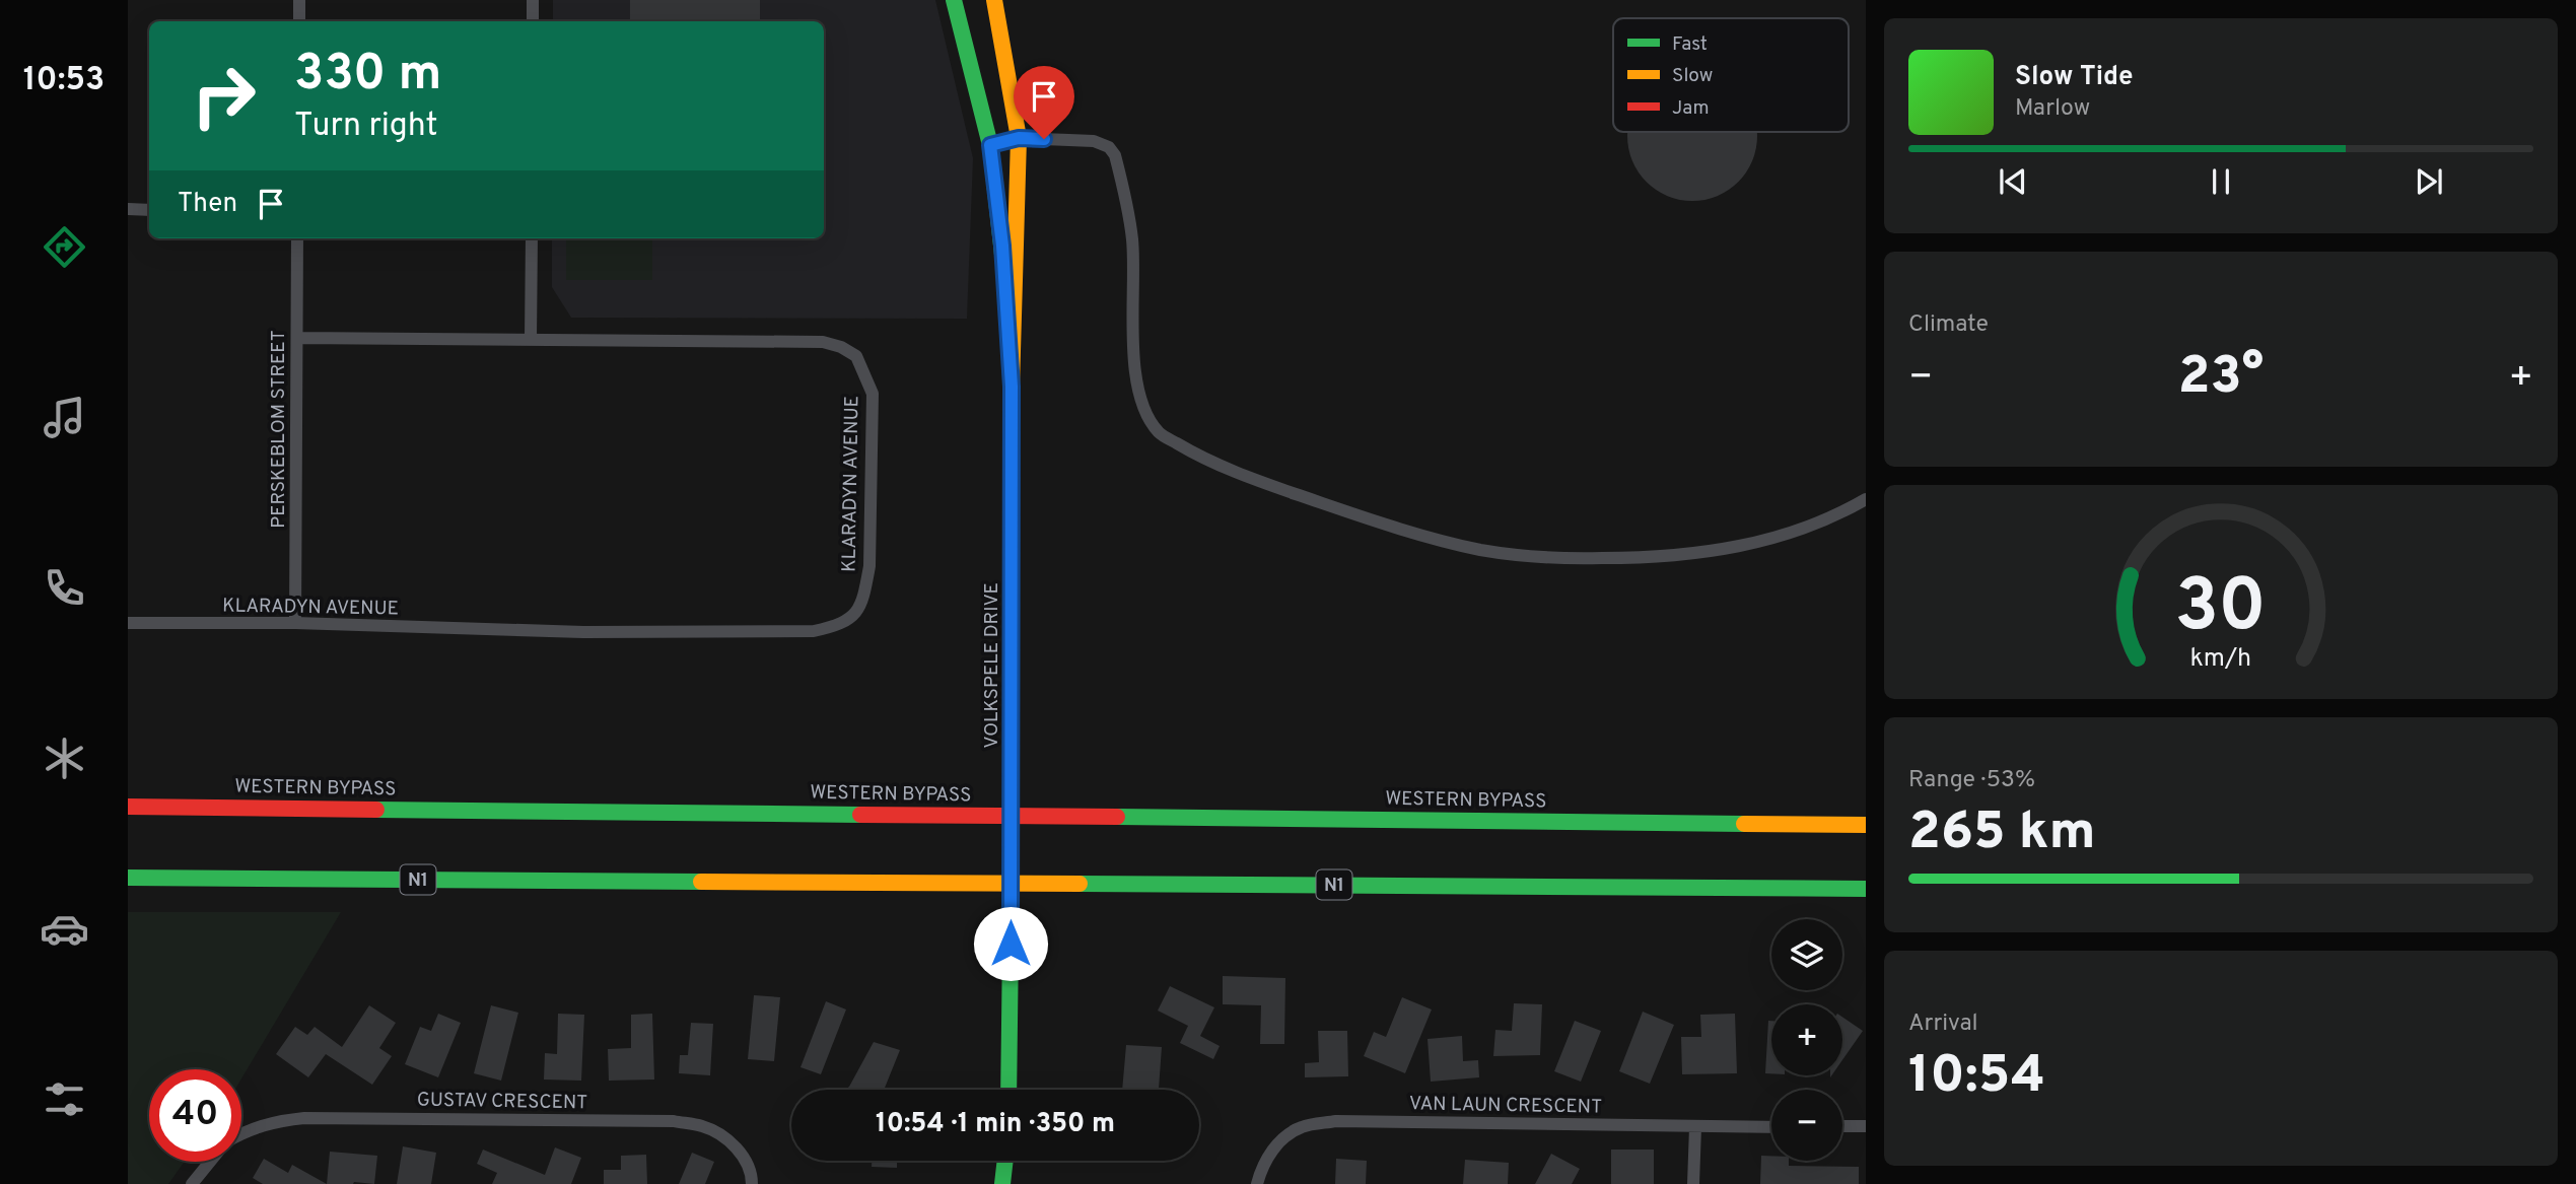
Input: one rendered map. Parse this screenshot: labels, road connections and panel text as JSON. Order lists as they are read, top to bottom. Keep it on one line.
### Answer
{"streets":{"main road":["VOLKSPELE DRIVE","WESTERN BYPASS","N1"],"street":["PERSKEBLOM STREET","KLARADYN AVENUE","GUSTAV CRESCENT","VAN LAUN CRESCENT"]},"crossings":[["PERSKEBLOM STREET","KLARADYN AVENUE"]],"legend":["Fast","Slow","Jam"],"page":{"tabs":"10:53","turn":["330 m","Turn right"],"song":["Slow Tide","Marlow"],"then":"Then","tile":["Climate",["Range · 53%","265 km"],["Arrival","10:54"]],"heat":["−","23°","+"],"map_buttons":["+","−"],"limit":"40","trip":"10:54 · 1 min · 350 m","gauge":["30","km/h"]}}
